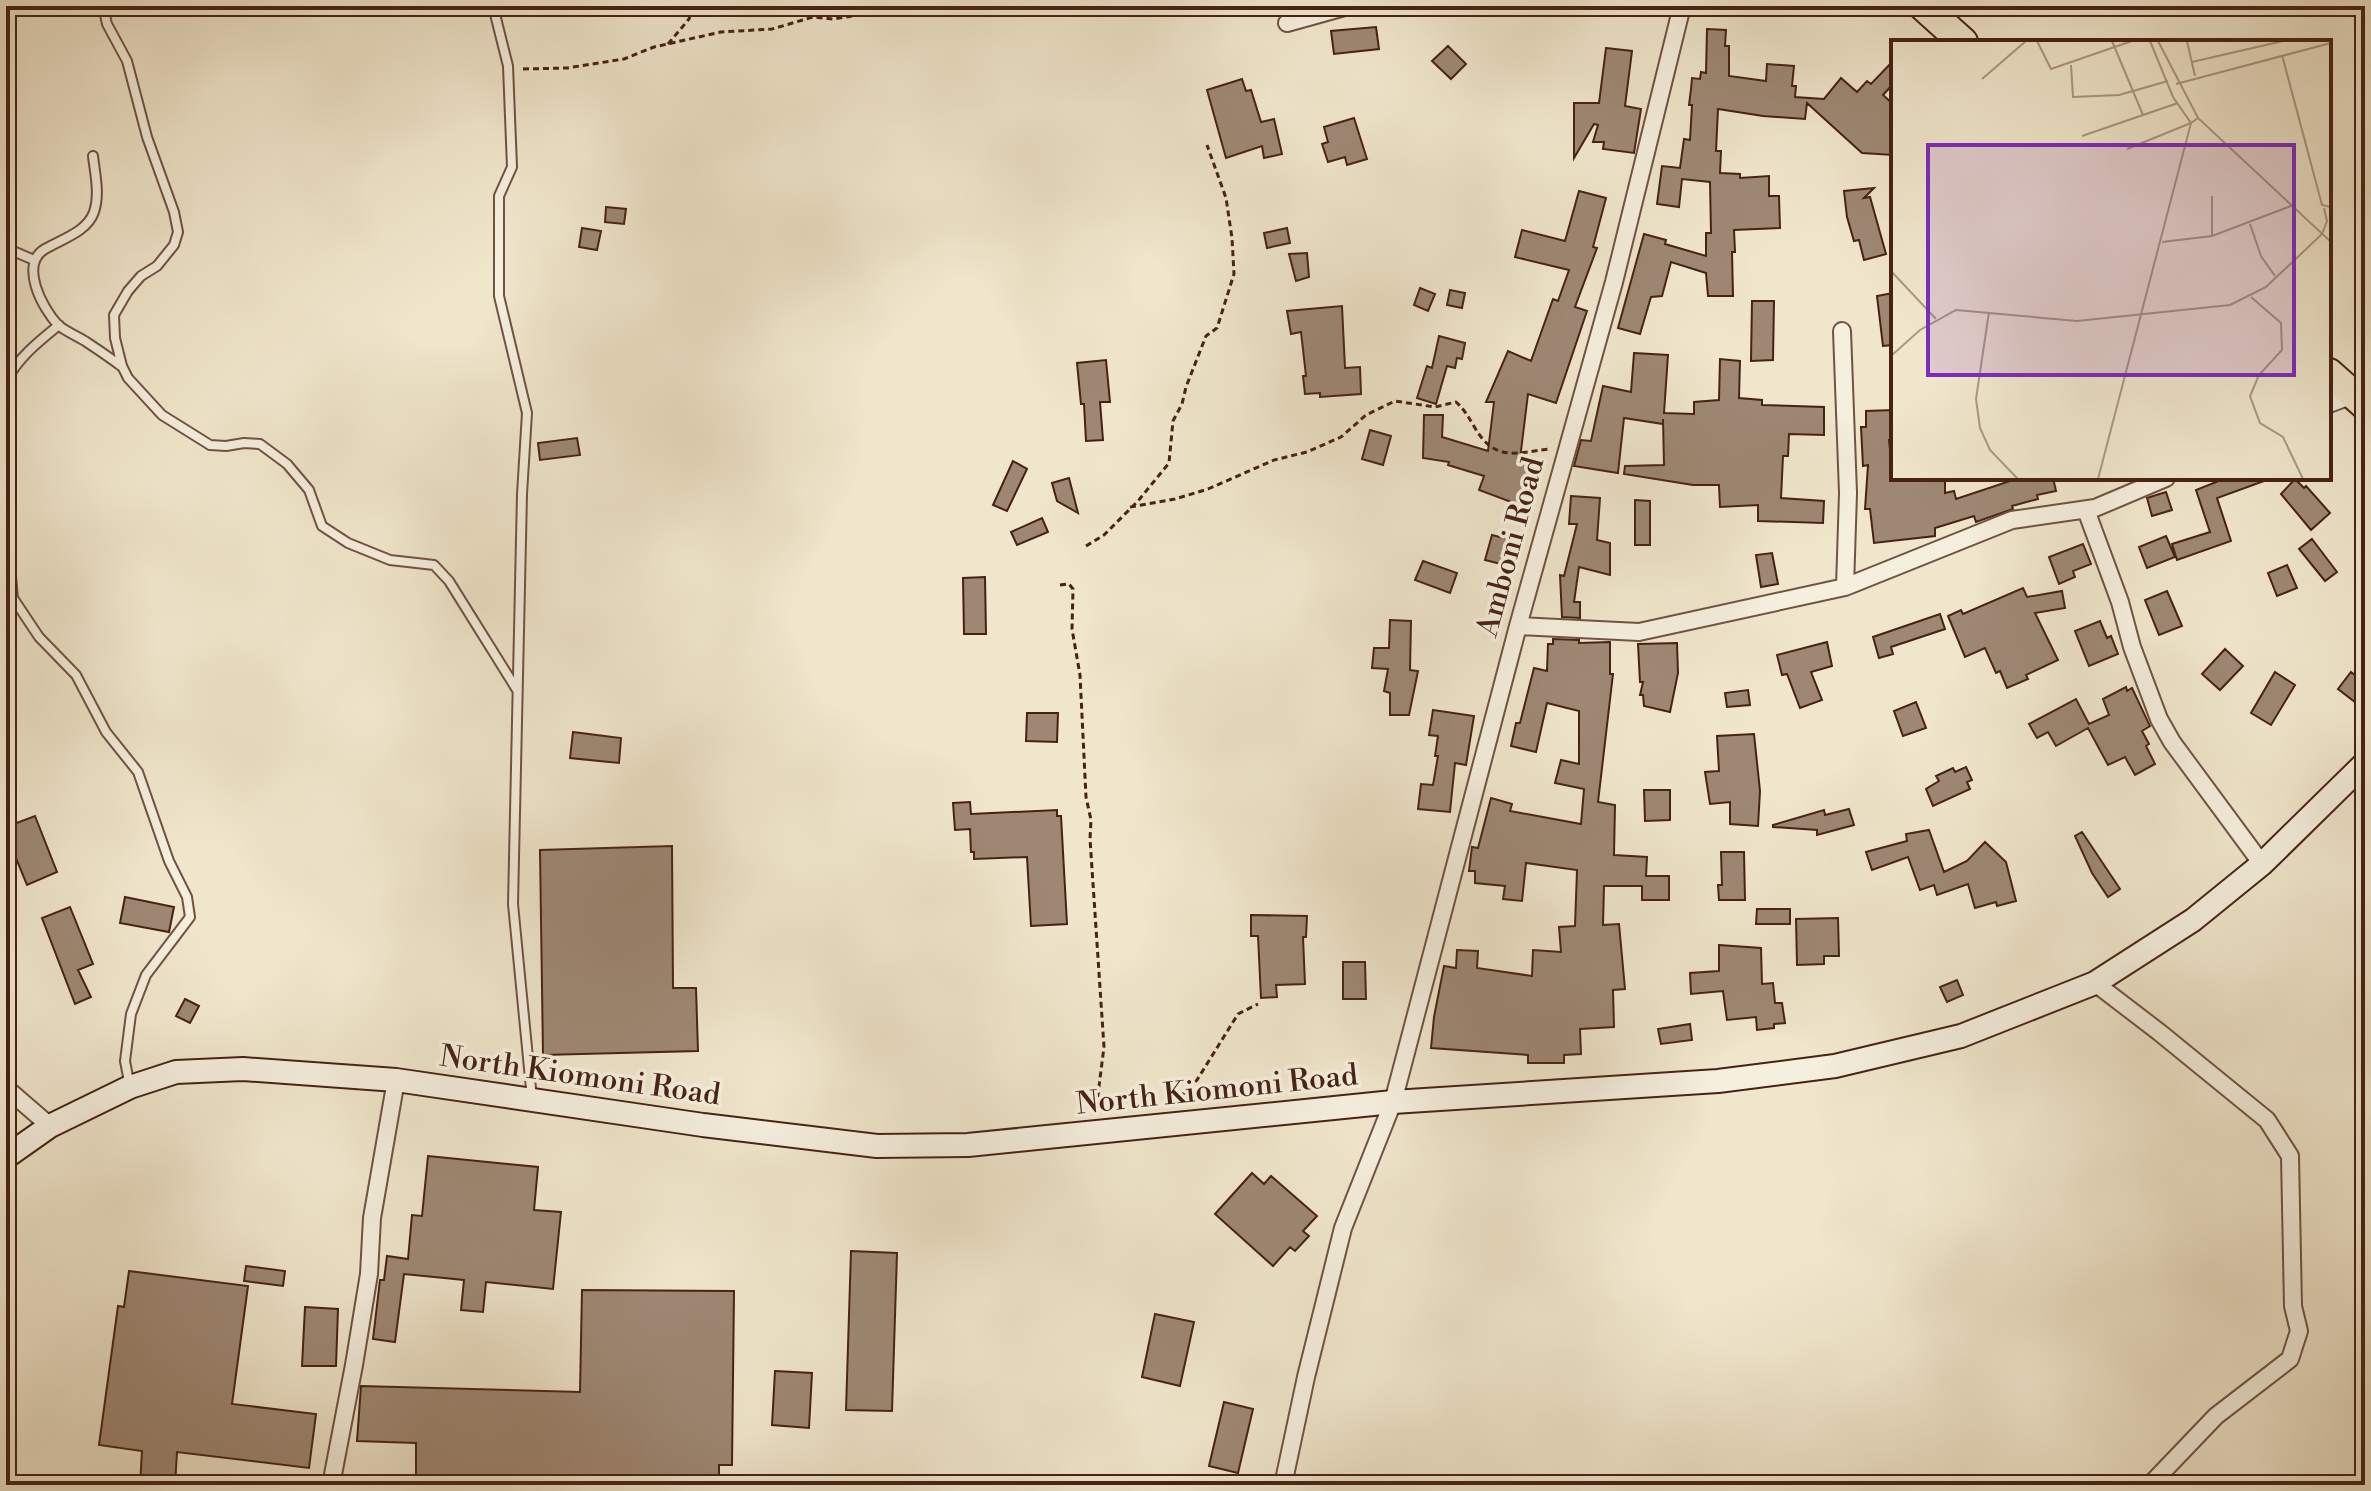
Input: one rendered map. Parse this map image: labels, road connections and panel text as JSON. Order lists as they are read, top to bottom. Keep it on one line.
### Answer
{"streets":{"main road":["North Kiomoni Road"],"street":["Amboni Road"]},"crossings":[["Amboni Road","North Kiomoni Road"]]}
